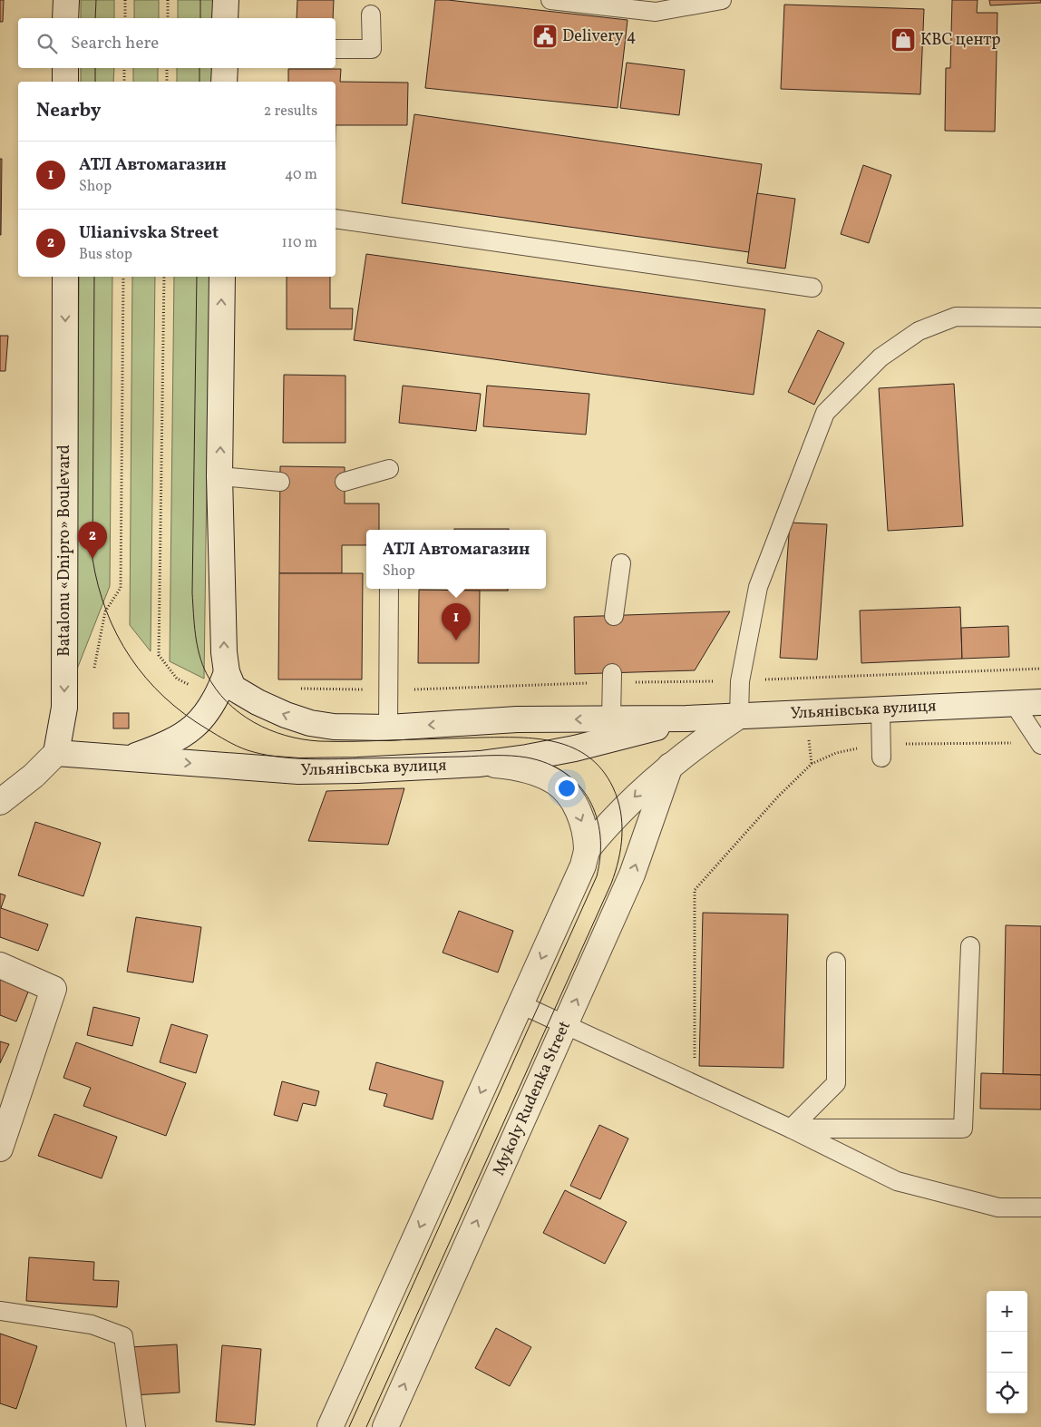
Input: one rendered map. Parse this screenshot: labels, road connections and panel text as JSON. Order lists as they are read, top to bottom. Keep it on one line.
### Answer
{"streets":{"street":["Batalonu «Dnipro» Boulevard","Ульянівська вулиця","Mykoly Rudenka Street"]},"crossings":[["Batalonu «Dnipro» Boulevard","Ульянівська вулиця"]],"places":{"public building":["Delivery 4"],"shop":["КВС центр"]},"page":{"search":"Search here","heading":["Nearby","2 results"],"list":[{"mark":"1","name":"АТЛ Автомагазин","note":"Shop","value":"40 m"},{"mark":"2","name":"Ulianivska Street","note":"Bus stop","value":"110 m"}],"pins":["2","1"],"popup":["АТЛ Автомагазин","Shop"],"map_buttons":["+","−"]}}
